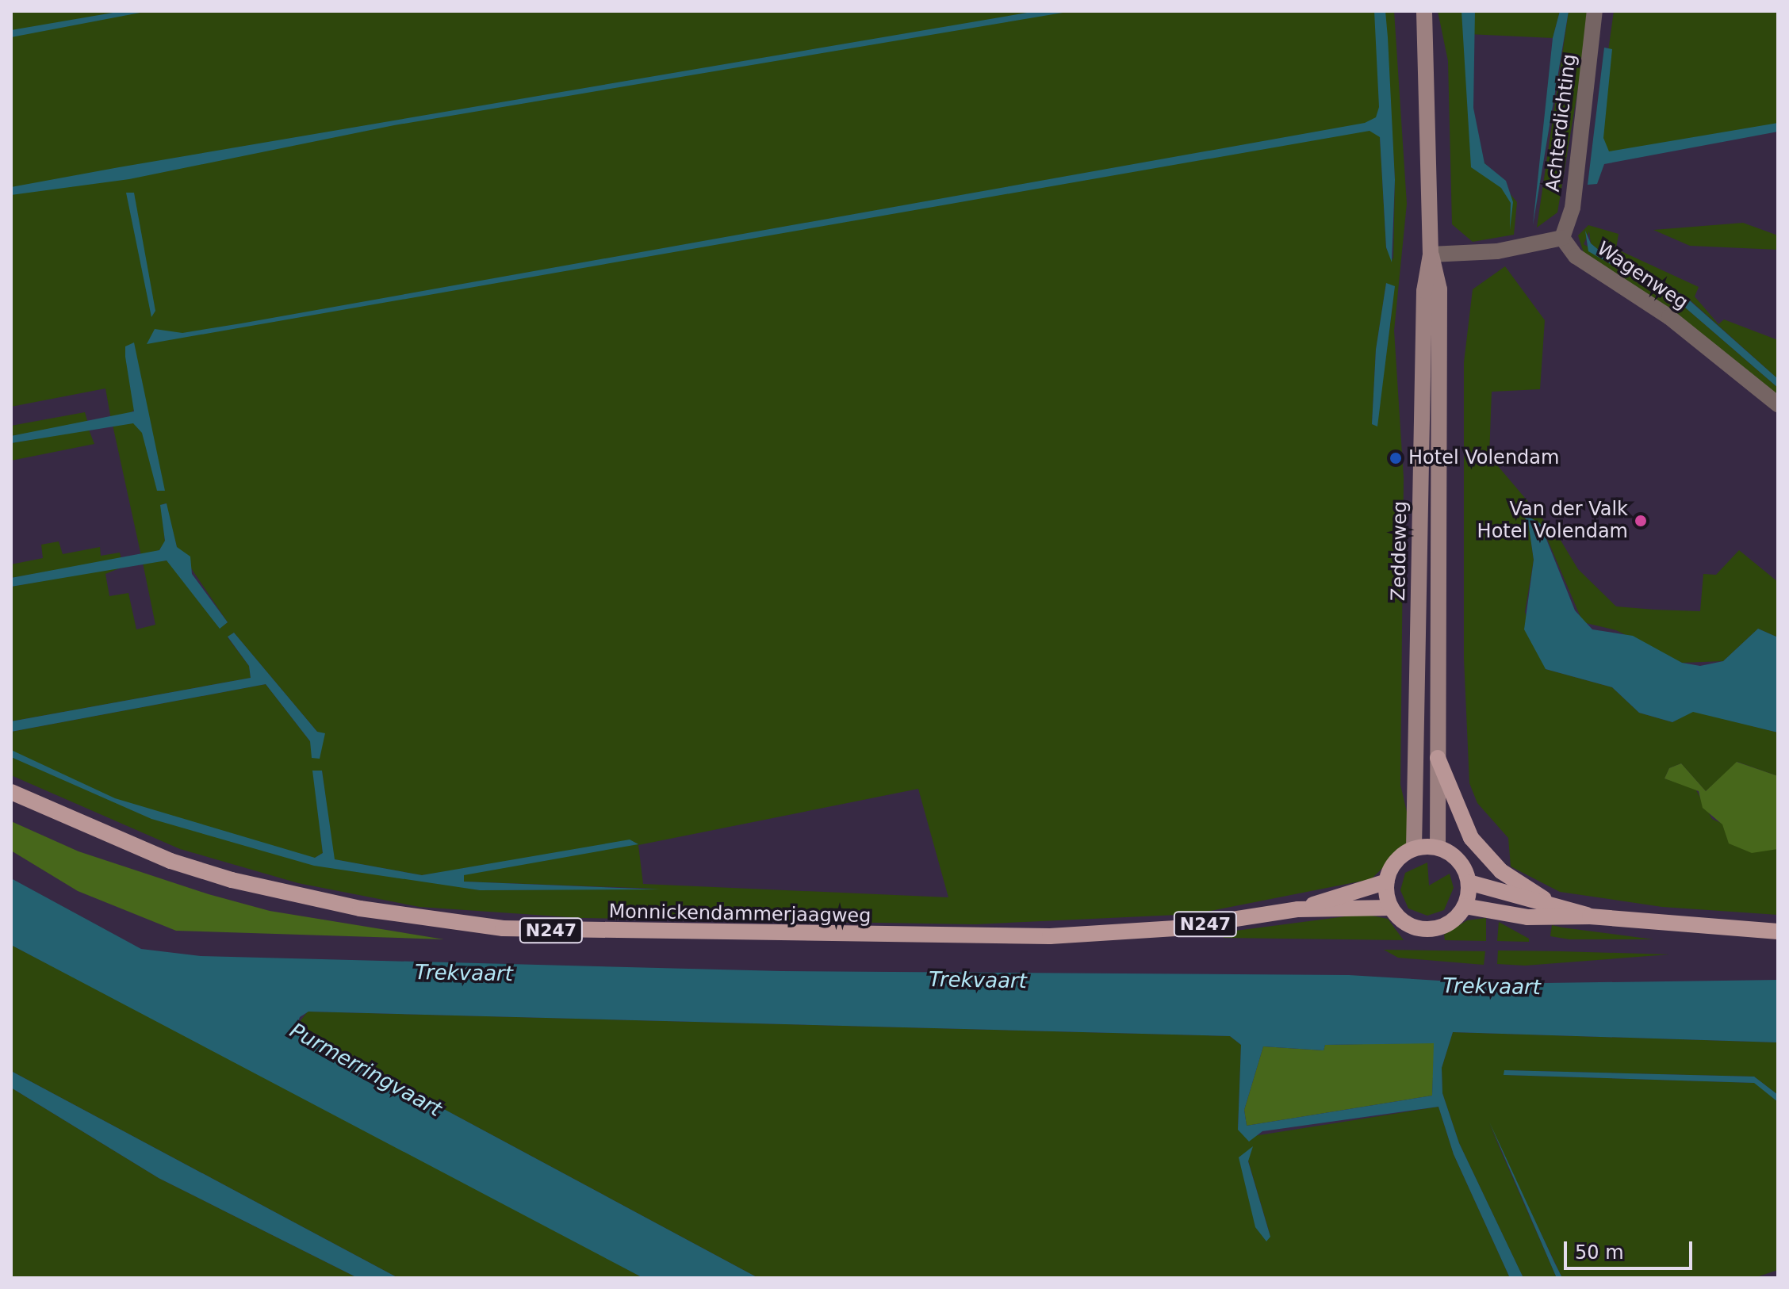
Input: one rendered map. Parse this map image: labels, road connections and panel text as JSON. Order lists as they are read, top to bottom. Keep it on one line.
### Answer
{"streets":{"main road":["Zeddeweg","Monnickendammerjaagweg","N247"],"street":["Achterdichting","Wagenweg"]},"crossings":[["Achterdichting","Wagenweg"],["Zeddeweg","Monnickendammerjaagweg"]],"water":["Trekvaart","Purmerringvaart"],"places":["Hotel Volendam","Van der Valk Hotel Volendam"],"scale_bar":"50 m"}
